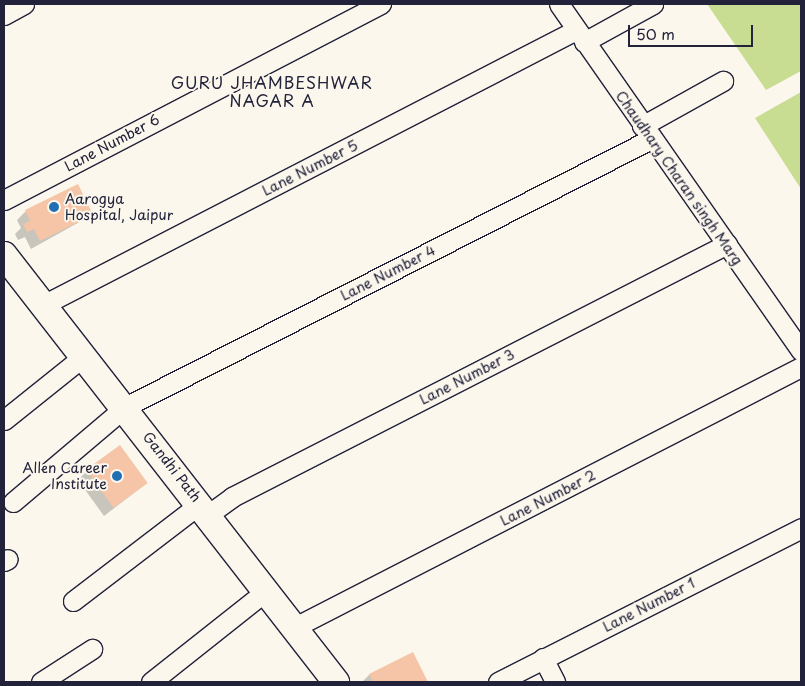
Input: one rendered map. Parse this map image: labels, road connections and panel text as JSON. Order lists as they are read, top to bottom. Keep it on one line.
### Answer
{"streets":{"street":["Lane Number 6","Lane Number 5","Chaudhary Charan singh Marg","Lane Number 4","Lane Number 3","Gandhi Path","Lane Number 2","Lane Number 1"]},"crossings":[["Lane Number 5","Chaudhary Charan singh Marg"],["Lane Number 5","Gandhi Path"],["Chaudhary Charan singh Marg","Lane Number 4"],["Chaudhary Charan singh Marg","Lane Number 3"],["Lane Number 4","Gandhi Path"],["Lane Number 3","Gandhi Path"],["Gandhi Path","Lane Number 2"]],"districts":["GURU JHAMBESHWAR NAGAR A"],"places":["Aarogya Hospital, Jaipur","Allen Career Institute"],"scale_bar":"50 m"}
